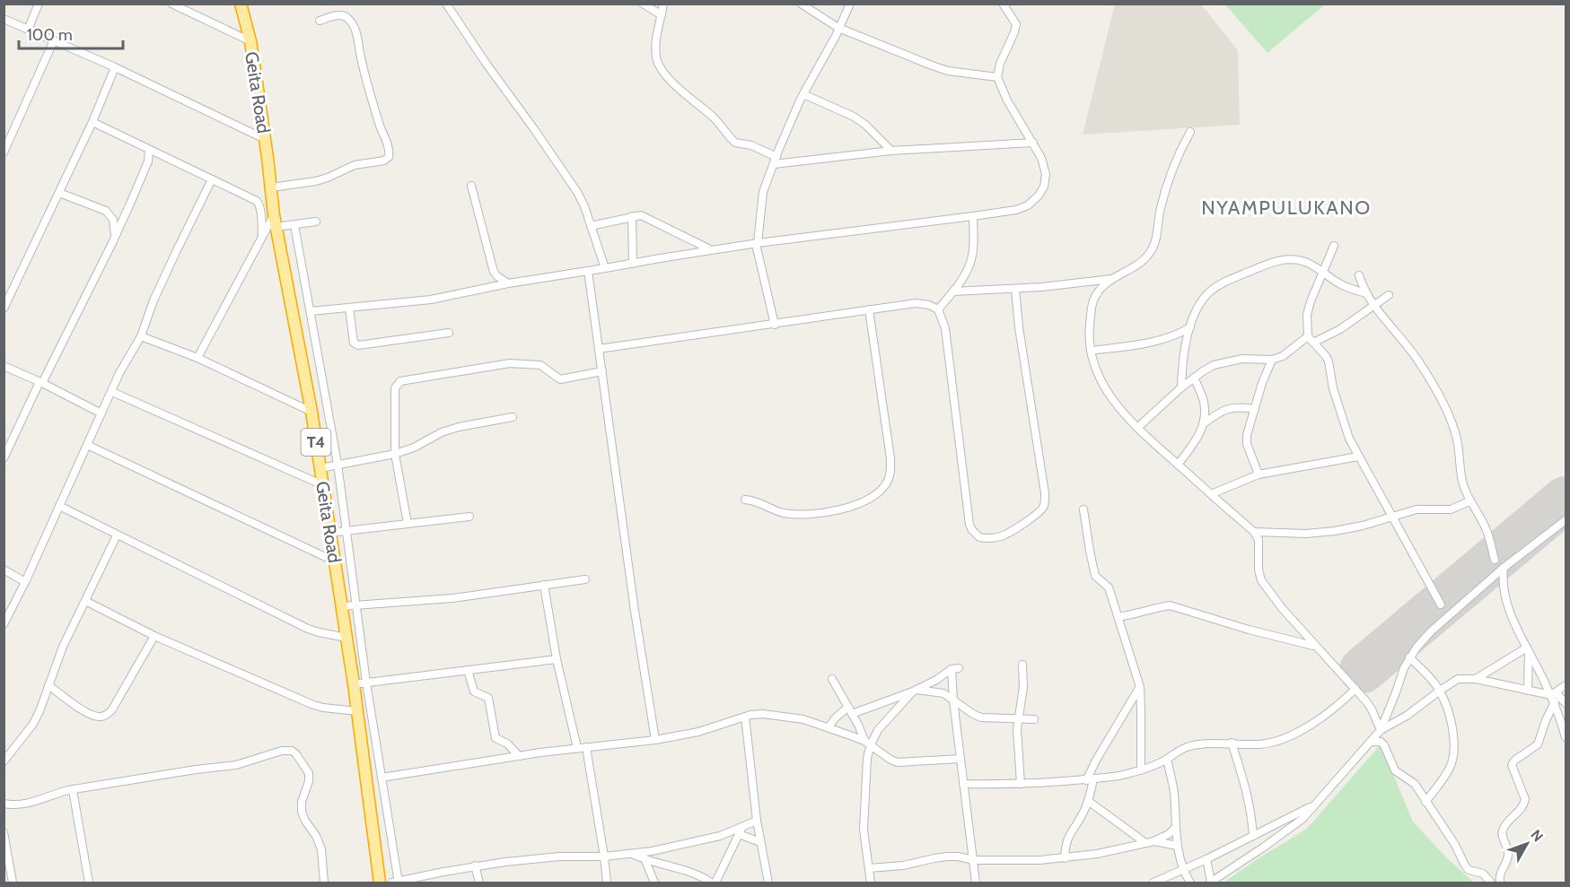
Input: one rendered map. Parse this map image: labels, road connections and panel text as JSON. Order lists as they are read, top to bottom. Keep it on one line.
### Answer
{"streets":{"highway":["Geita Road","T4"]},"districts":["NYAMPULUKANO"],"scale_bar":"100 m","north":"top right"}
